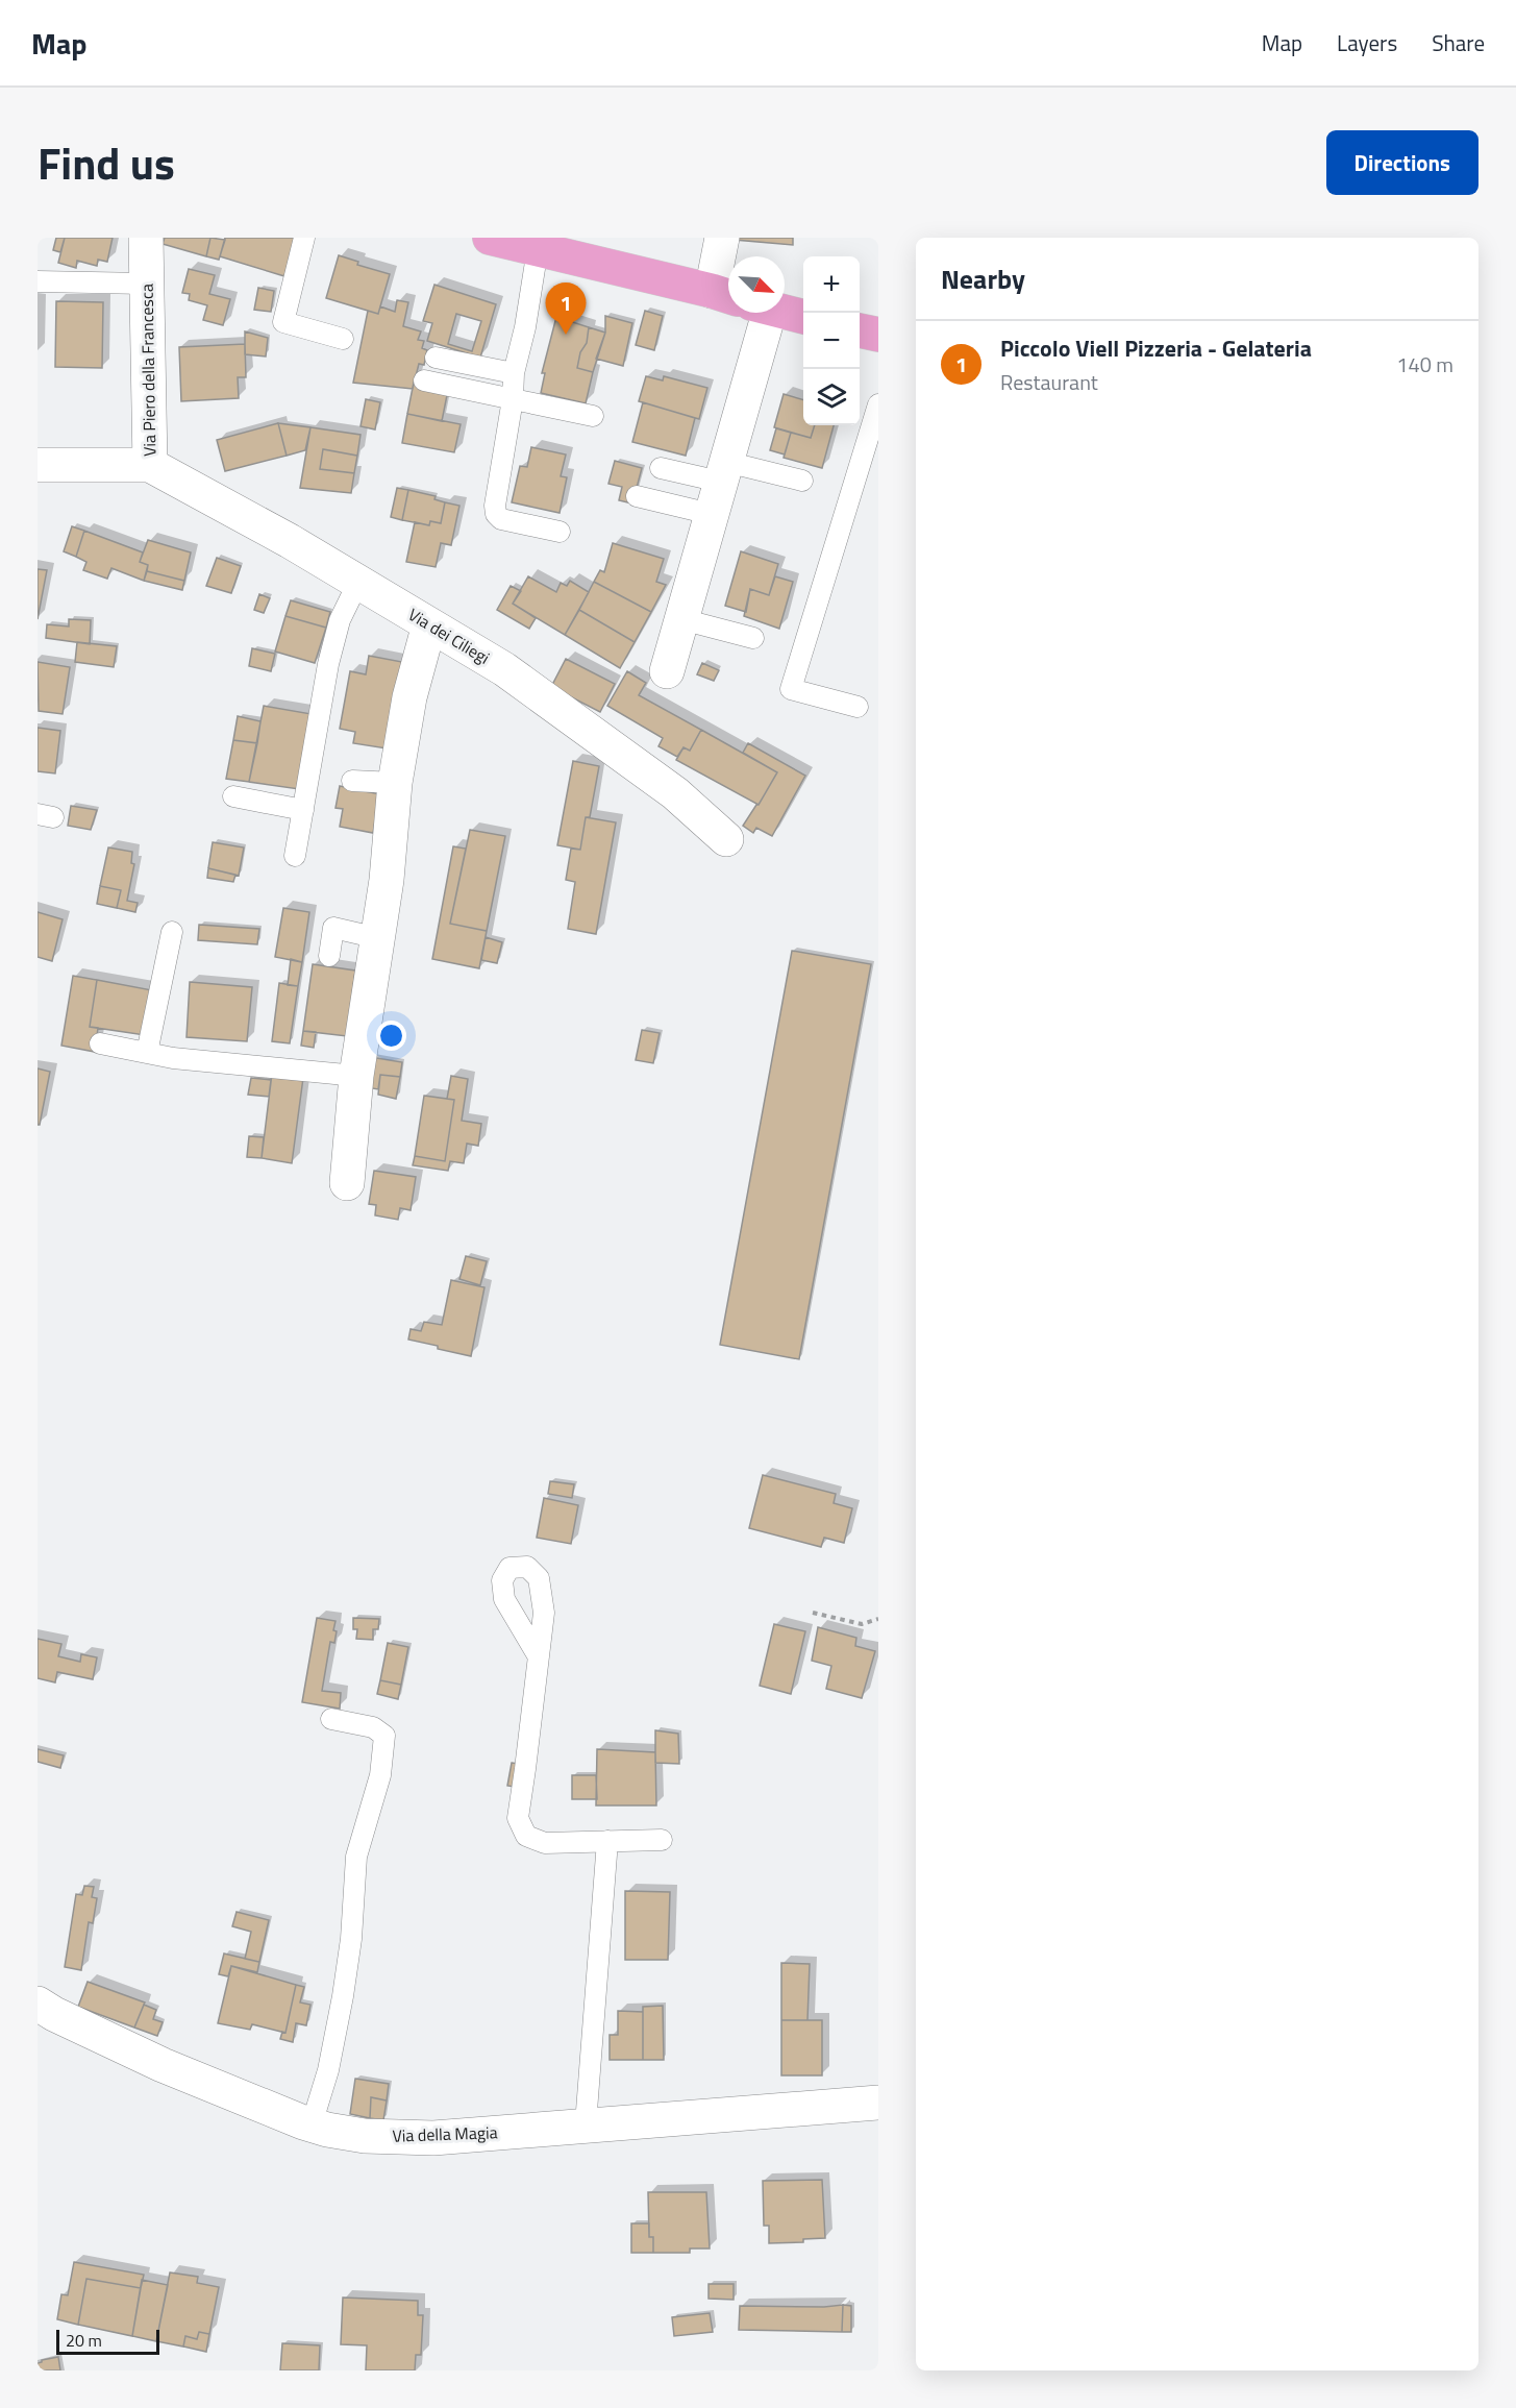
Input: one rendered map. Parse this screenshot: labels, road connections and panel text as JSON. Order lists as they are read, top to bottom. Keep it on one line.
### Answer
{"streets":{"street":["Via Piero della Francesca","Via dei Ciliegi","Via della Magia"]},"crossings":[["Via Piero della Francesca","Via dei Ciliegi"]],"scale_bar":"20 m","north":"bottom right","page":{"header":"Map","nav":["Map","Layers","Share"],"title":"Find us","buttons":"Directions","heading":"Nearby","map_buttons":["+","−"],"pins":"1","list":[{"mark":"1","name":"Piccolo Viell Pizzeria - Gelateria","note":"Restaurant","value":"140 m"}],"scale":"20 m"}}
